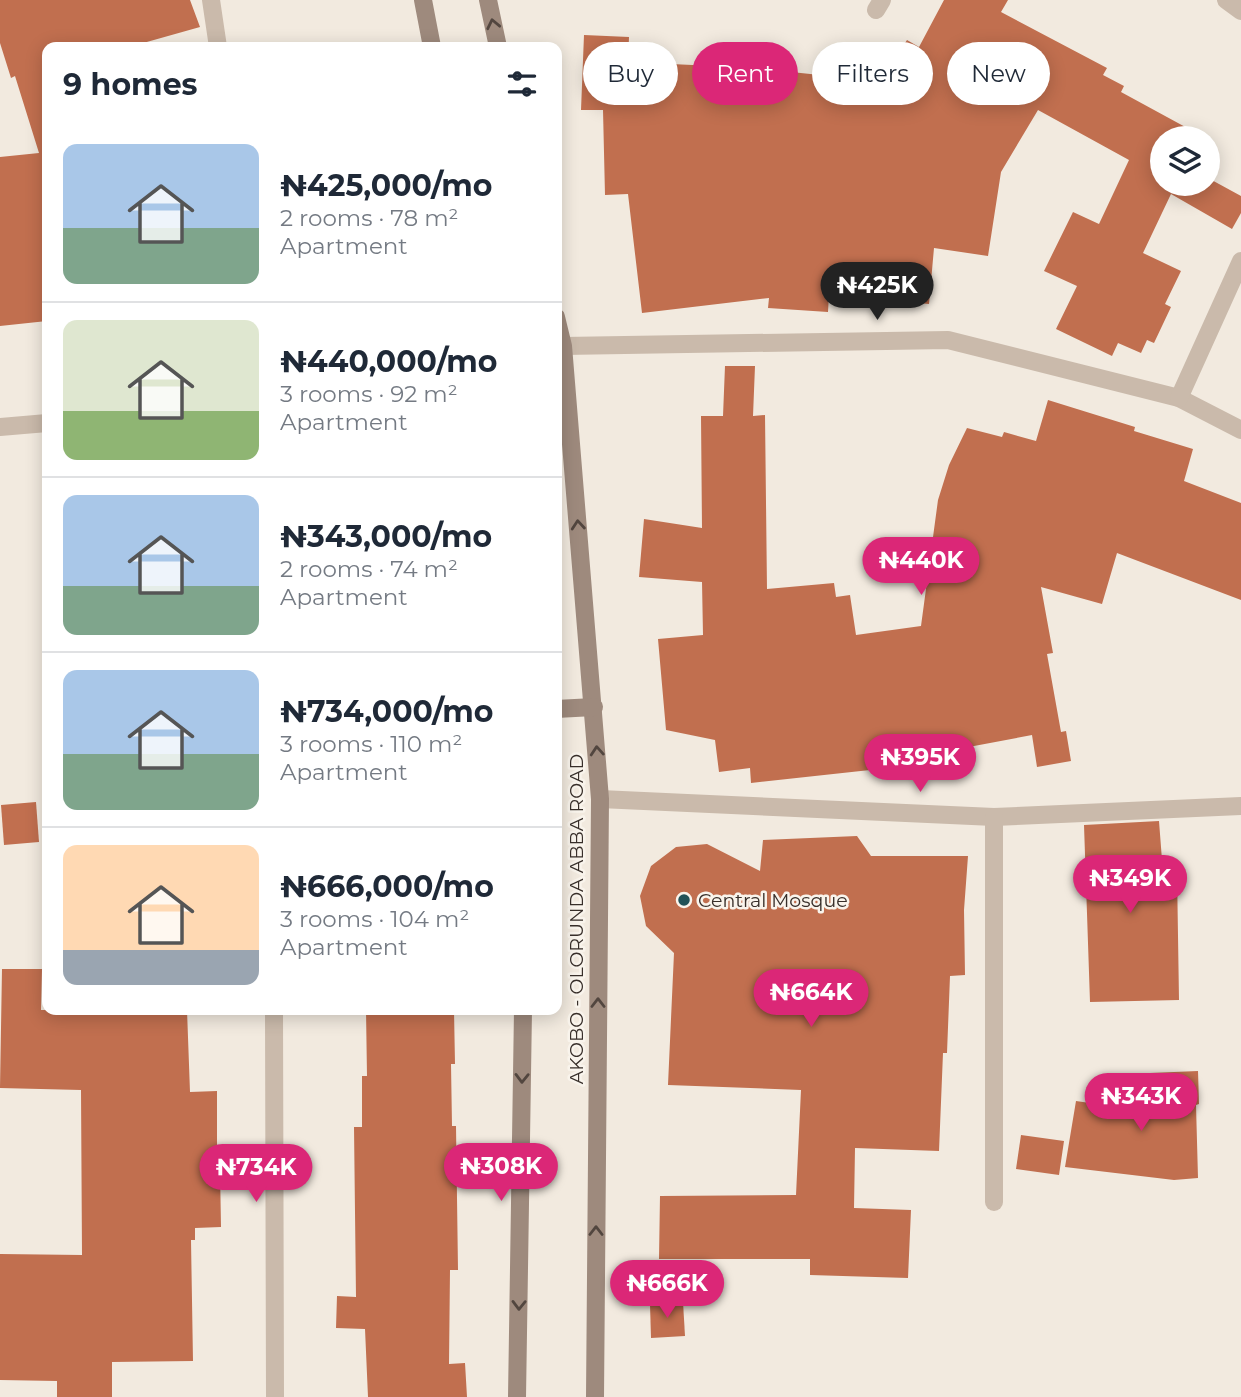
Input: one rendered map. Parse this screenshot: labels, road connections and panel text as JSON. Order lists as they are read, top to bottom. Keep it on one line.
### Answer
{"streets":{"main road":["AKOBO - OLORUNDA ABBA ROAD"]},"places":["Central Mosque"],"page":{"chip":["Buy","Rent","Filters","New"],"heading":"9 homes","list":[{"name":"₦425,000/mo","note":"2 rooms · 78 m² · Apartment"},{"name":"₦440,000/mo","note":"3 rooms · 92 m² · Apartment"},{"name":"₦343,000/mo","note":"2 rooms · 74 m² · Apartment"},{"name":"₦734,000/mo","note":"3 rooms · 110 m² · Apartment"},{"name":"₦666,000/mo","note":"3 rooms · 104 m² · Apartment"}],"price":["₦425K","₦440K","₦395K","₦349K","₦664K","₦343K","₦308K","₦734K","₦666K"]}}
